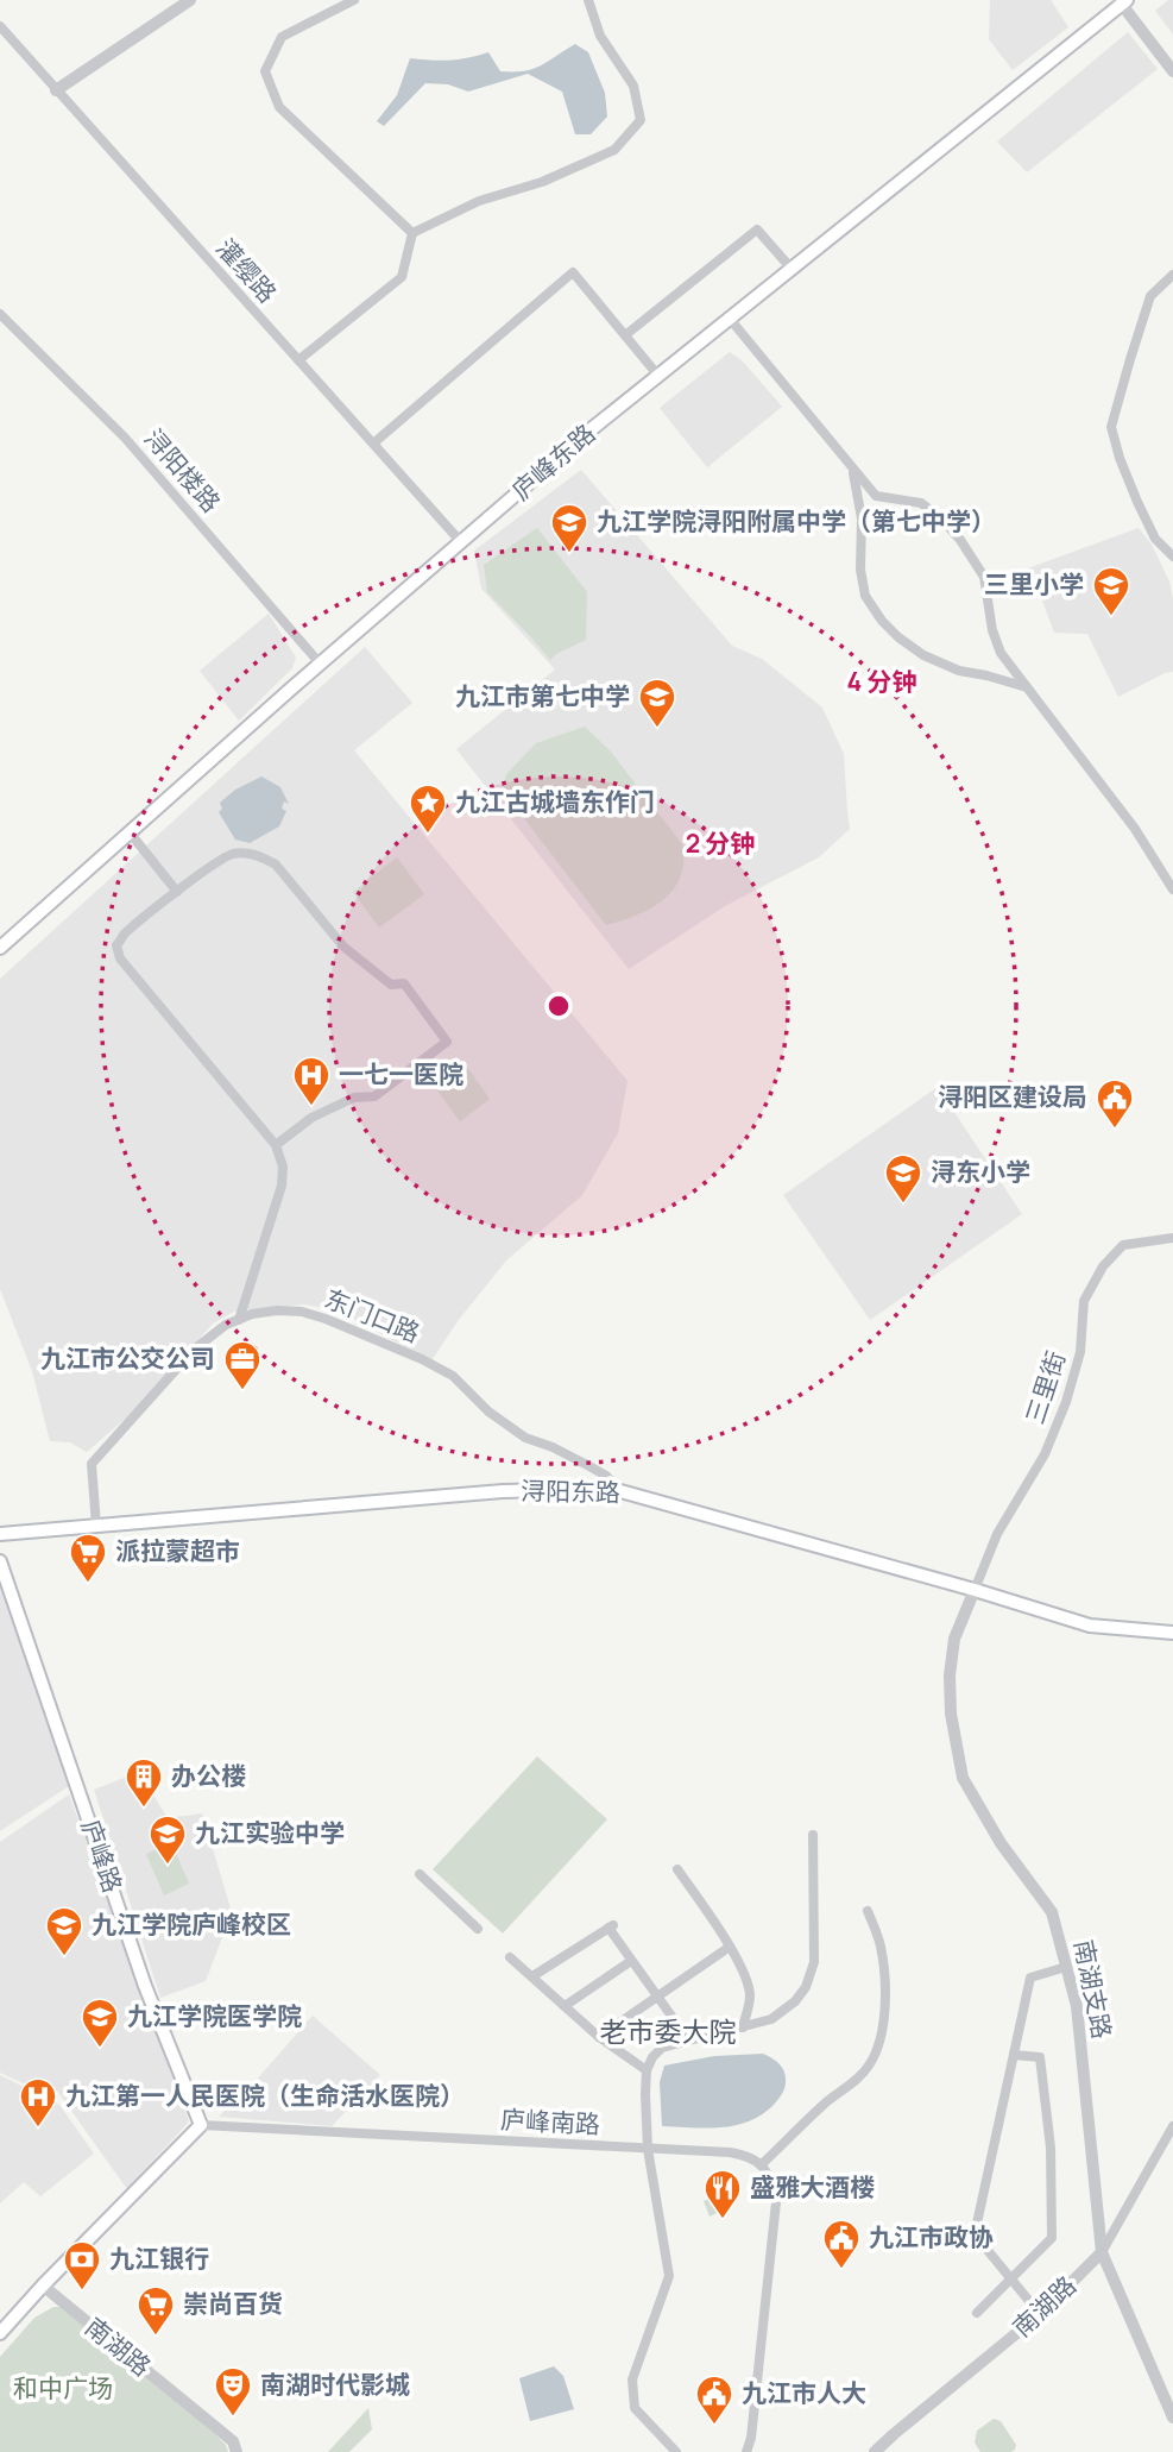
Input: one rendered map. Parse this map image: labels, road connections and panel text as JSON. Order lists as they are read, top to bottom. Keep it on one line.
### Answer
{"streets":{"main road":["庐峰东路","浔阳东路","庐峰路"],"street":["灌缨路","浔阳楼路","东门口路","三里街","南湖支路","庐峰南路","南湖路"]},"crossings":[["灌缨路","庐峰东路"],["庐峰东路","浔阳楼路"],["东门口路","浔阳东路"],["三里街","浔阳东路"],["三里街","南湖支路"],["浔阳东路","南湖支路"],["庐峰路","庐峰南路"],["南湖支路","南湖路"]],"districts":["老市委大院"],"parks":["和中广场"],"places":{"school or university":["九江学院浔阳附属中学（第七中学）","三里小学","九江市第七中学","浔东小学","九江实验中学","九江学院庐峰校区","九江学院医学院"],"place":["九江古城墙东作门"],"hospital":["一七一医院","九江第一人民医院（生命活水医院）"],"public building":["浔阳区建设局","九江市政协","九江市人大"],"office":["九江市公交公司"],"supermarket":["派拉蒙超市","崇尚百货"],"building":["办公楼"],"restaurant":["盛雅大酒楼"],"bank":["九江银行"],"theatre":["南湖时代影城"]},"rings":["4 分钟","2 分钟"]}
